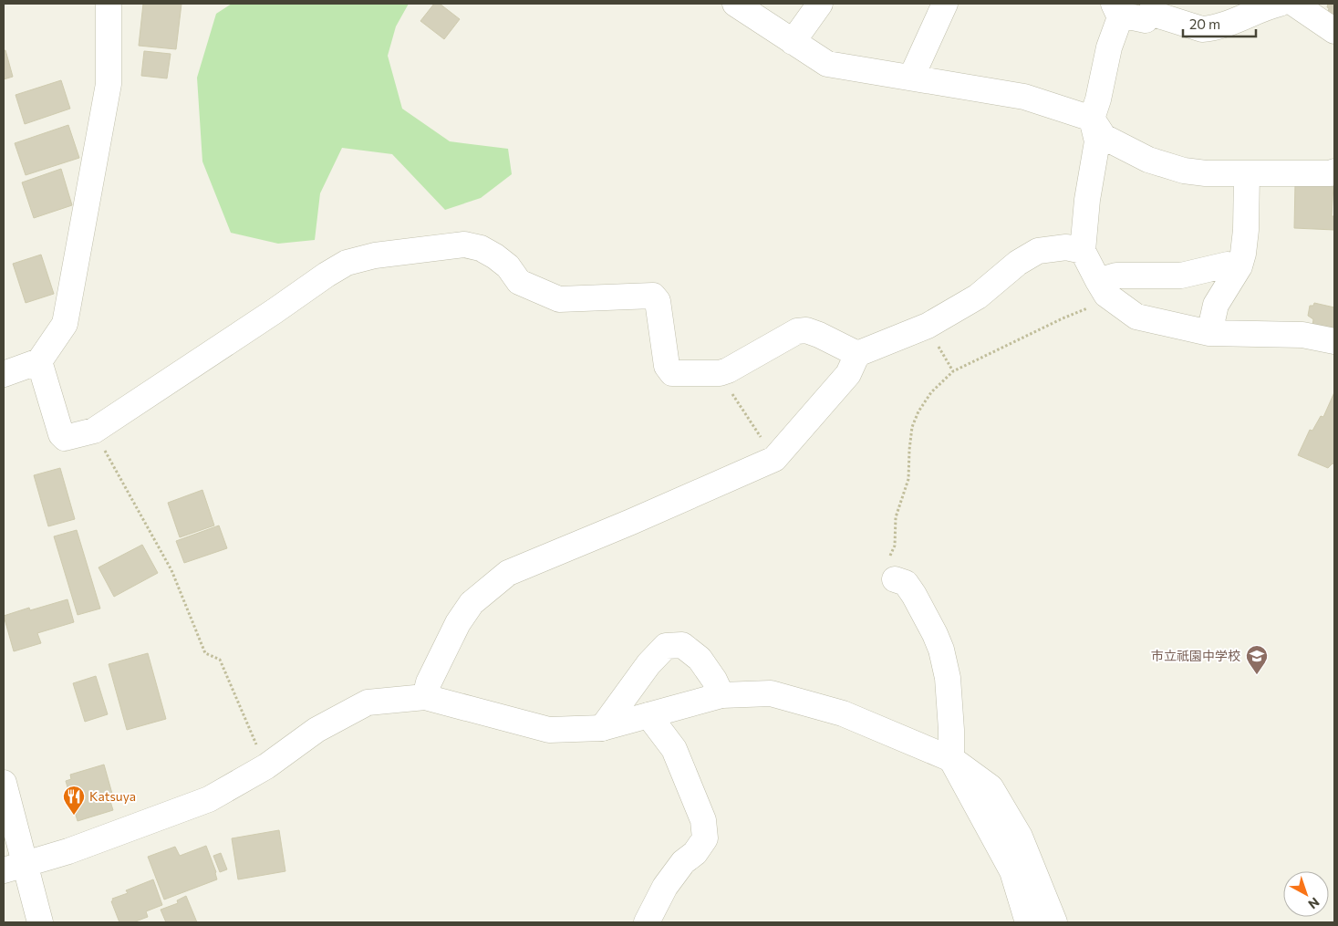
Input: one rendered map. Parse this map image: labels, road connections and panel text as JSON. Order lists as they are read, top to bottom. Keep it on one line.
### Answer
{"places":{"school or university":["市立祇園中学校"],"restaurant":["Katsuya"]},"scale_bar":"20 m","north":"bottom right"}
